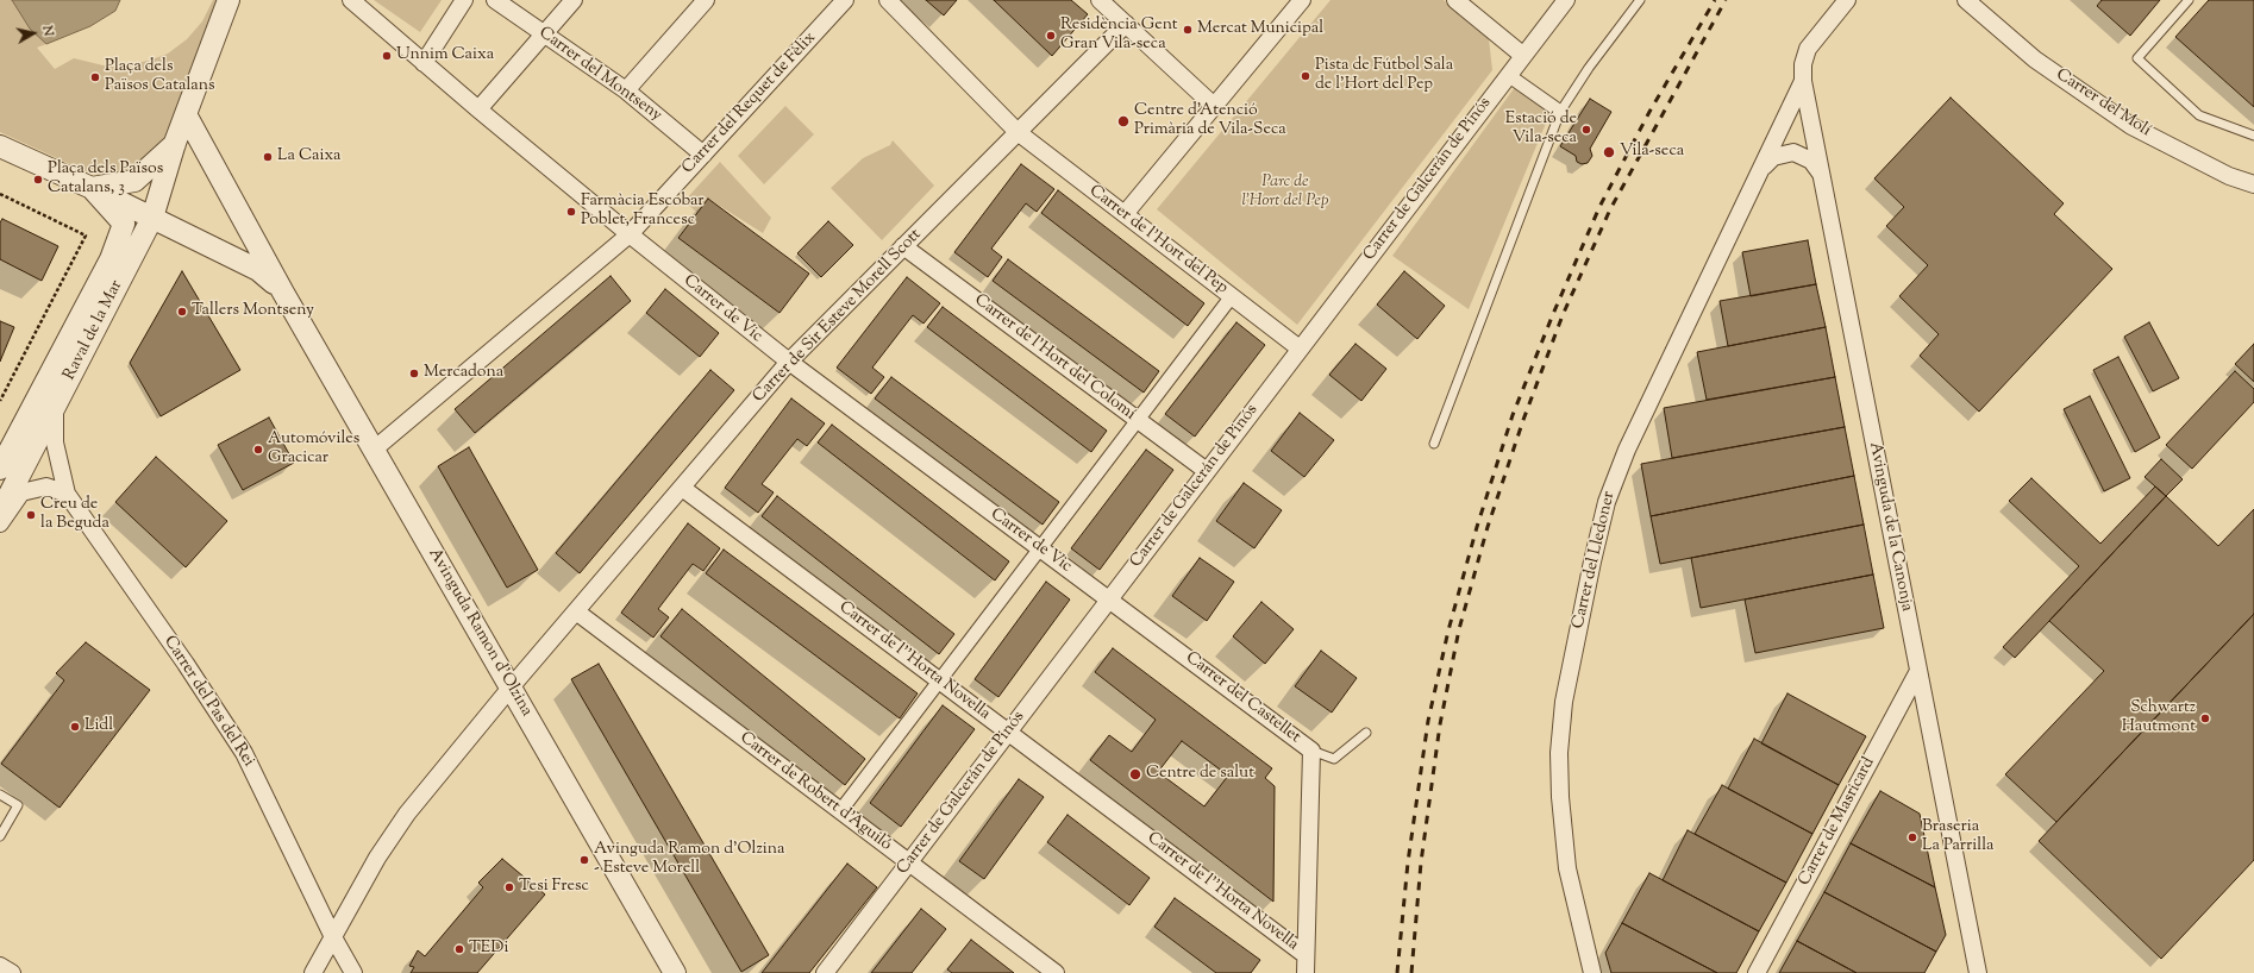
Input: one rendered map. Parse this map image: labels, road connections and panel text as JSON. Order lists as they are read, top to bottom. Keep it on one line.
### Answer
{"streets":{"street":["Carrer del Montseny","Carrer del Requet de Fèlix","Carrer del Molí","Carrer de Galcerán de Pinós","Carrer de l'Hort del Pep","Carrer de Vic","Carrer de Sir Esteve Morell Scott","Raval de la Mar","Carrer de l'Hort del Colomí","Avinguda de la Canonja","Carrer del Lledoner","Avinguda Ramon d'Olzina","Carrer de l''Horta Novella","Carrer del Castellet","Carrer del Pas del Rei","Carrer de Robert d'Aguiló","Carrer de Masricard"]},"crossings":[["Carrer del Montseny","Carrer del Requet de Fèlix"],["Carrer del Requet de Fèlix","Carrer de Vic"],["Carrer del Requet de Fèlix","Avinguda Ramon d'Olzina"],["Carrer de Galcerán de Pinós","Carrer de l'Hort del Pep"],["Carrer de Galcerán de Pinós","Carrer de Vic"],["Carrer de Galcerán de Pinós","Carrer de l'Hort del Colomí"],["Carrer de Galcerán de Pinós","Carrer de l''Horta Novella"],["Carrer de Galcerán de Pinós","Carrer del Castellet"],["Carrer de Galcerán de Pinós","Carrer de Robert d'Aguiló"],["Carrer de l'Hort del Pep","Carrer de Sir Esteve Morell Scott"],["Carrer de Vic","Carrer de Sir Esteve Morell Scott"],["Carrer de Vic","Carrer del Castellet"],["Carrer de Sir Esteve Morell Scott","Carrer de l'Hort del Colomí"],["Carrer de Sir Esteve Morell Scott","Avinguda Ramon d'Olzina"],["Carrer de Sir Esteve Morell Scott","Carrer de l''Horta Novella"],["Carrer de Sir Esteve Morell Scott","Carrer del Pas del Rei"],["Carrer de Sir Esteve Morell Scott","Carrer de Robert d'Aguiló"],["Raval de la Mar","Avinguda Ramon d'Olzina"],["Avinguda de la Canonja","Carrer del Lledoner"],["Avinguda de la Canonja","Carrer de Masricard"],["Carrer de l''Horta Novella","Carrer del Castellet"]],"parks":["Parc de l'Hort del Pep"],"places":["Mercat Municipal","Residència Gent Gran Vila-seca","Unnim Caixa","Pista de Fútbol Sala de l'Hort del Pep","Plaça dels Països Catalans","Centre d'Atenció Primària de Vila-Seca","Estació de Vila-seca","Vila-seca","La Caixa","Plaça dels Països Catalans, 3","Farmàcia Escobar Poblet, Francesc","Tallers Montseny","Mercadona","Automóviles Gracicar","Creu de la Beguda","Schwartz Hautmont","Lidl","Centre de salut","Braseria La Parrilla","Avinguda Ramon d'Olzina - Esteve Morell","Tesi Fresc","TEDi"],"north":"right"}
